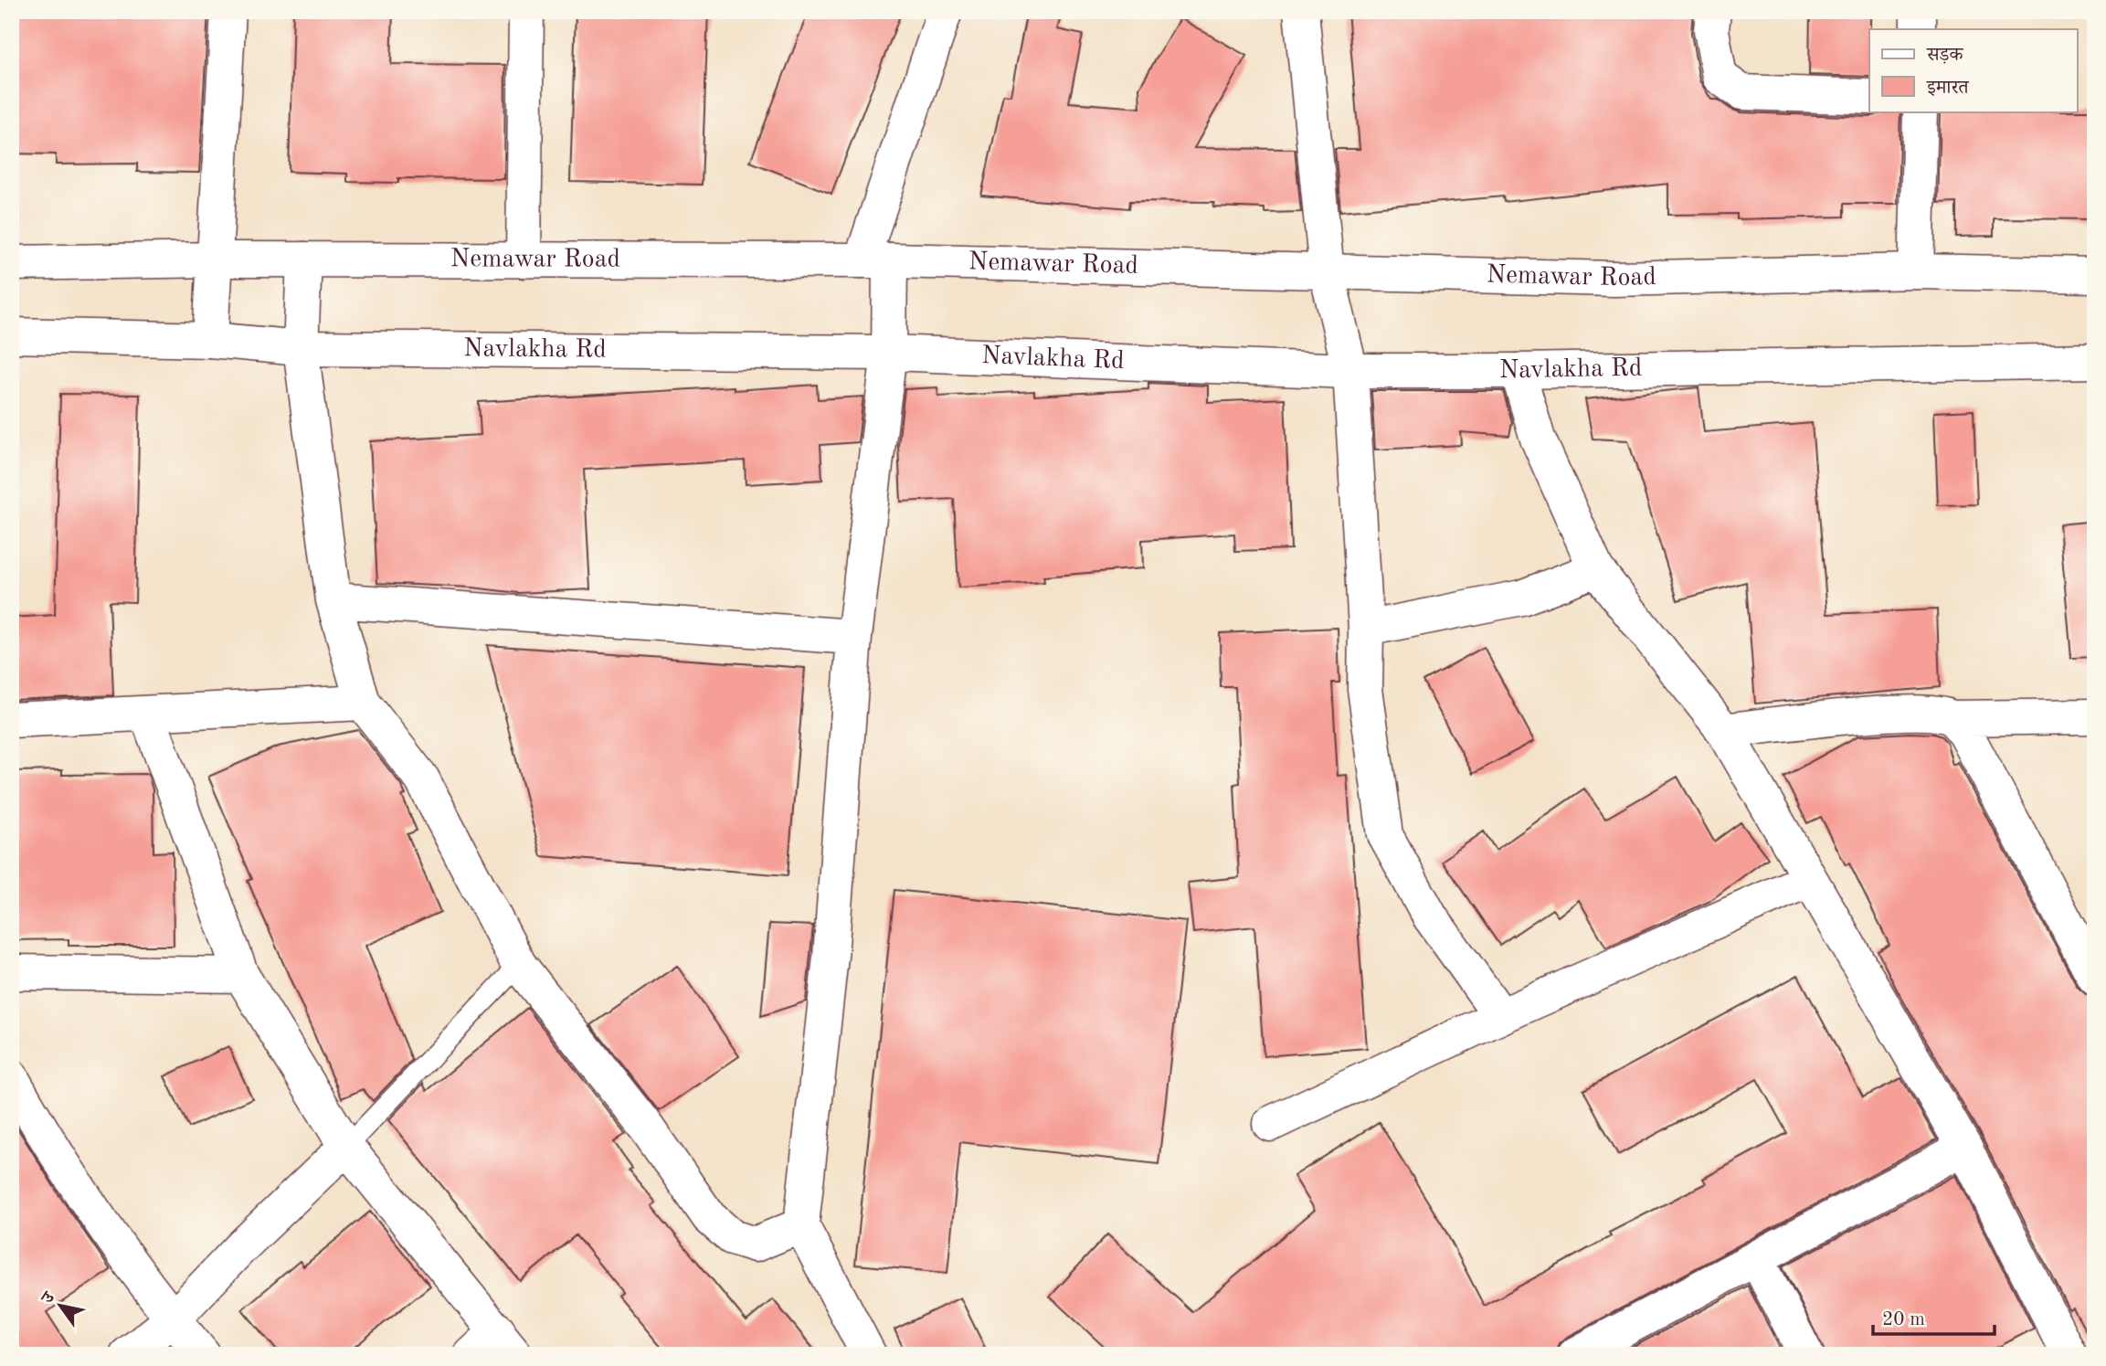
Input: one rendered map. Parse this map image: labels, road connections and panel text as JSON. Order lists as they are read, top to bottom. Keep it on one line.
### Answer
{"streets":{"street":["Nemawar Road","Navlakha Rd"]},"legend":["सड़क","इमारत"],"scale_bar":"20 m","north":"top left"}
